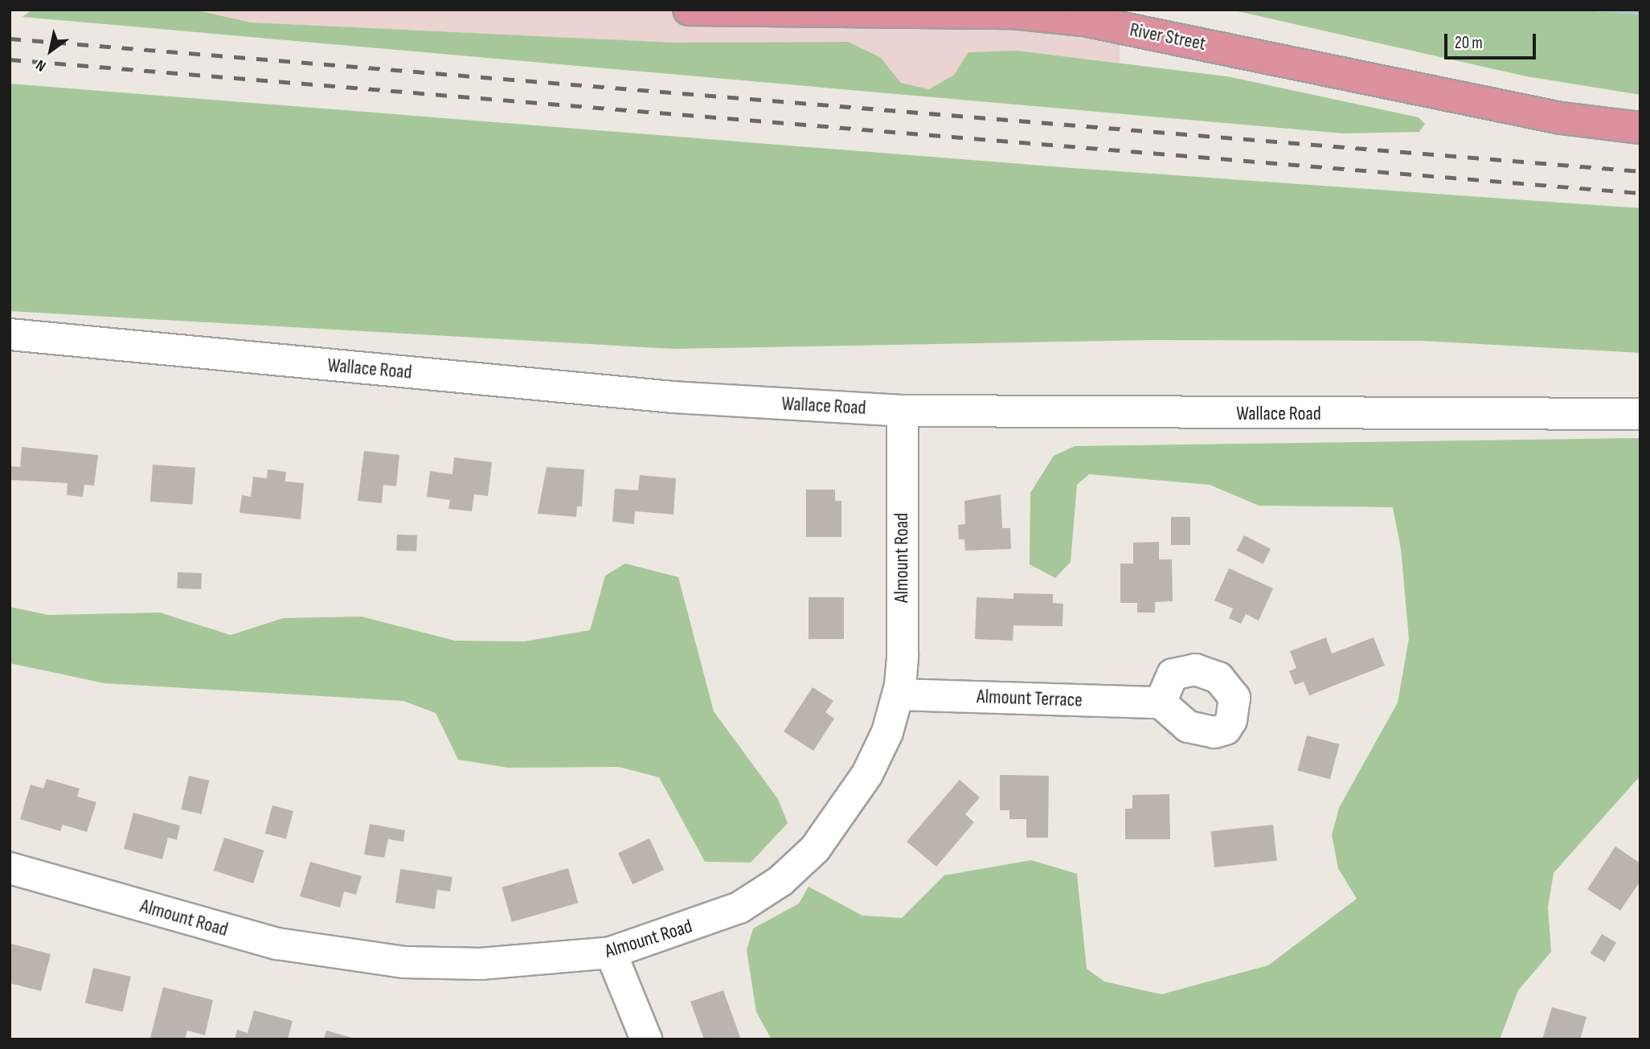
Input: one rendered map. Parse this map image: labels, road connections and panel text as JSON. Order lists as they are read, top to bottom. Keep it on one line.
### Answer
{"streets":{"highway":["River Street"],"street":["Wallace Road","Almount Road","Almount Terrace"]},"crossings":[["Wallace Road","Almount Road"],["Almount Road","Almount Terrace"]],"scale_bar":"20 m","north":"bottom left"}
